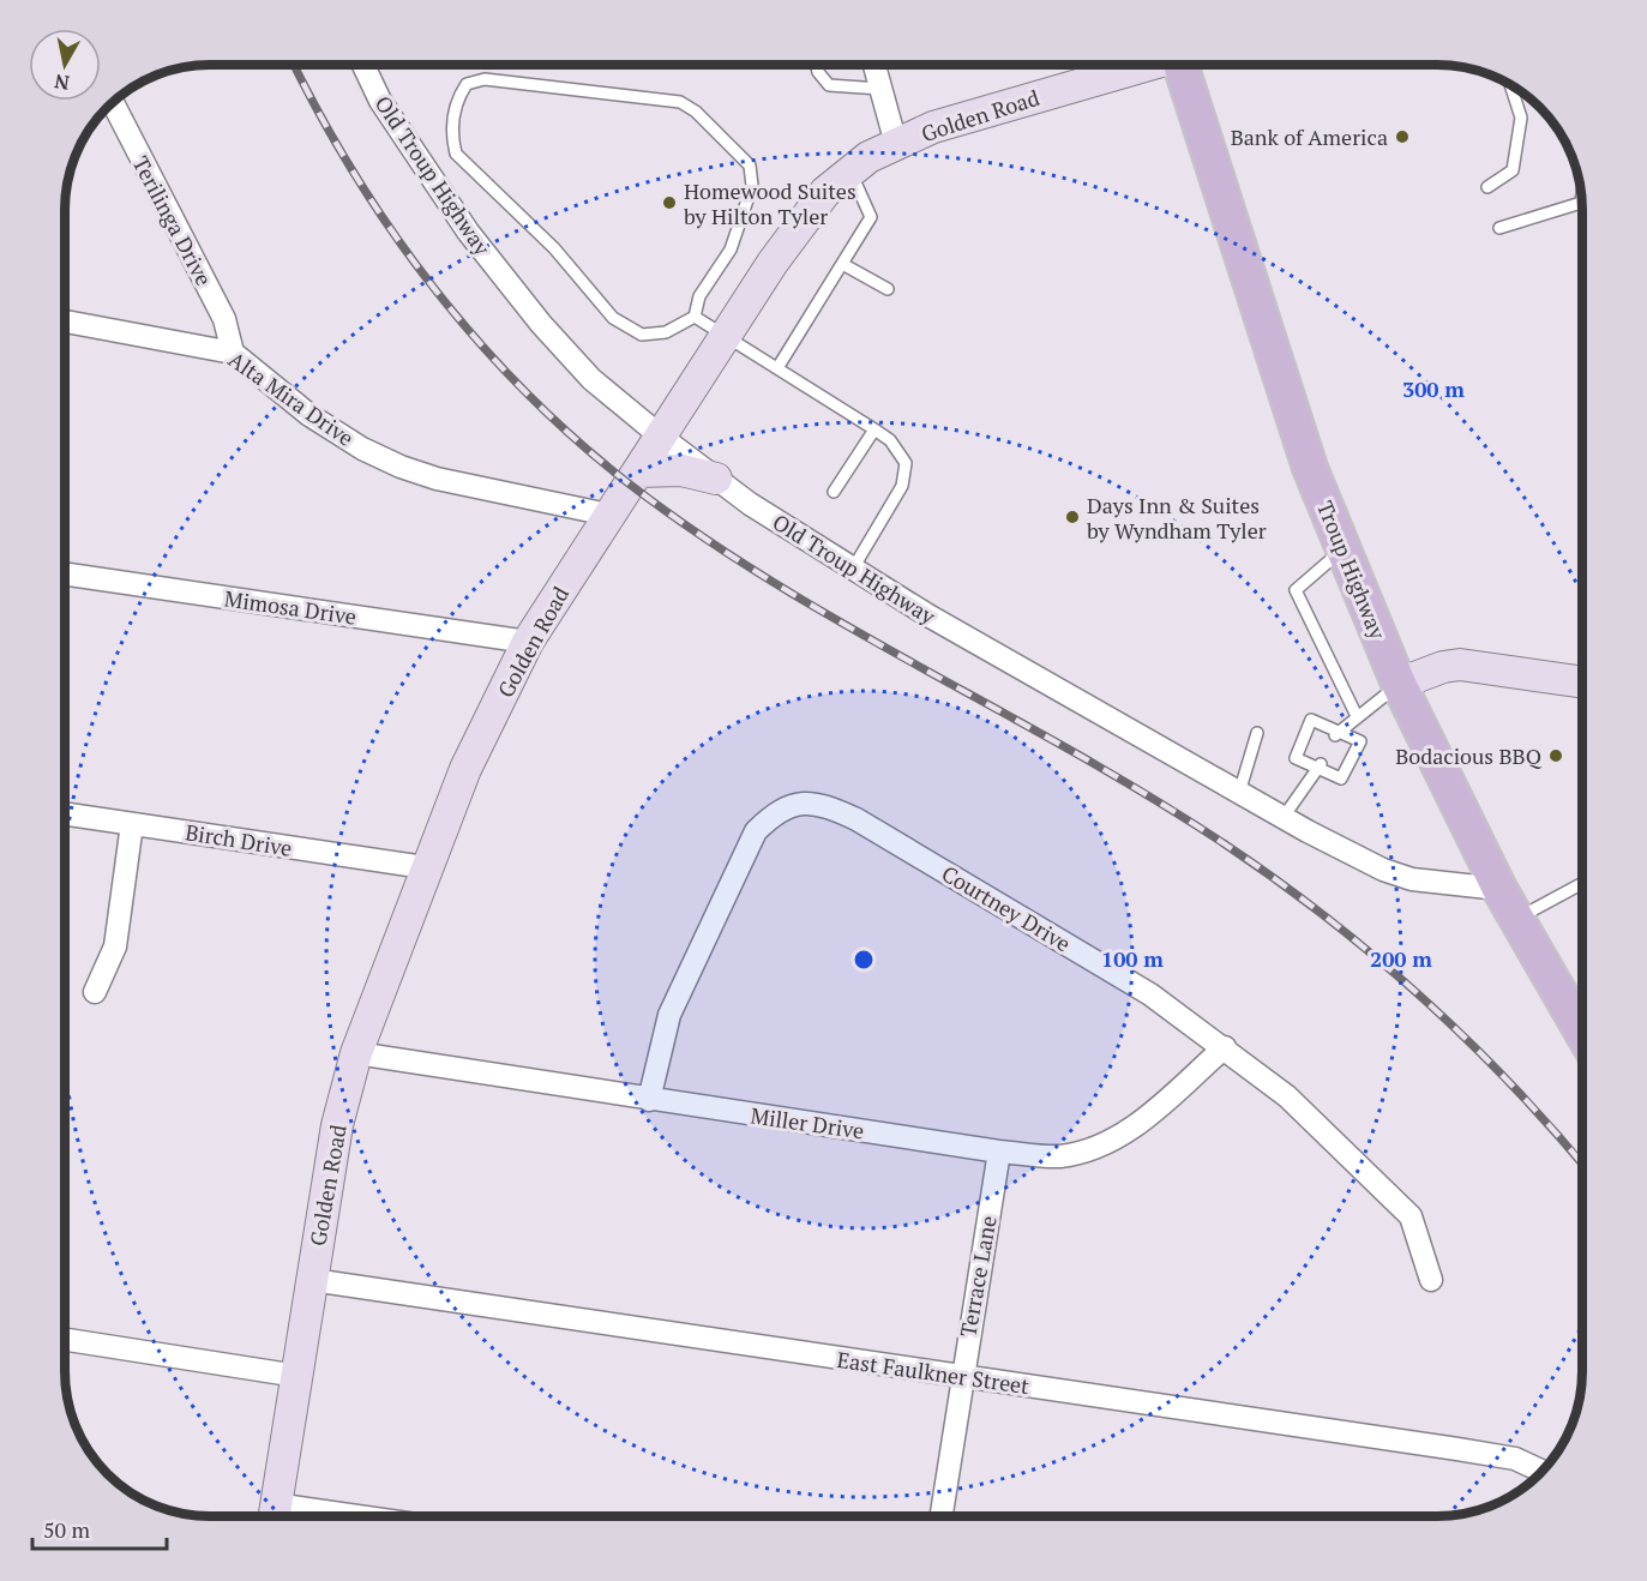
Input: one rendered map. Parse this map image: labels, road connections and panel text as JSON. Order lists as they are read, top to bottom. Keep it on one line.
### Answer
{"streets":{"main road":["Troup Highway"],"street":["Golden Road","Old Troup Highway","Terilinga Drive","Alta Mira Drive","Mimosa Drive","Birch Drive","Courtney Drive","Miller Drive","Terrace Lane","East Faulkner Street"]},"crossings":[["Golden Road","Old Troup Highway"],["Golden Road","Alta Mira Drive"],["Golden Road","Mimosa Drive"],["Golden Road","Birch Drive"],["Golden Road","Miller Drive"],["Golden Road","East Faulkner Street"],["Old Troup Highway","Troup Highway"],["Terilinga Drive","Alta Mira Drive"],["Courtney Drive","Miller Drive"],["Miller Drive","Terrace Lane"],["Terrace Lane","East Faulkner Street"]],"places":["Bank of America","Homewood Suites by Hilton Tyler","Days Inn & Suites by Wyndham Tyler","Bodacious BBQ"],"scale_bar":"50 m","north":"bottom","rings":["300 m","100 m","200 m"]}
